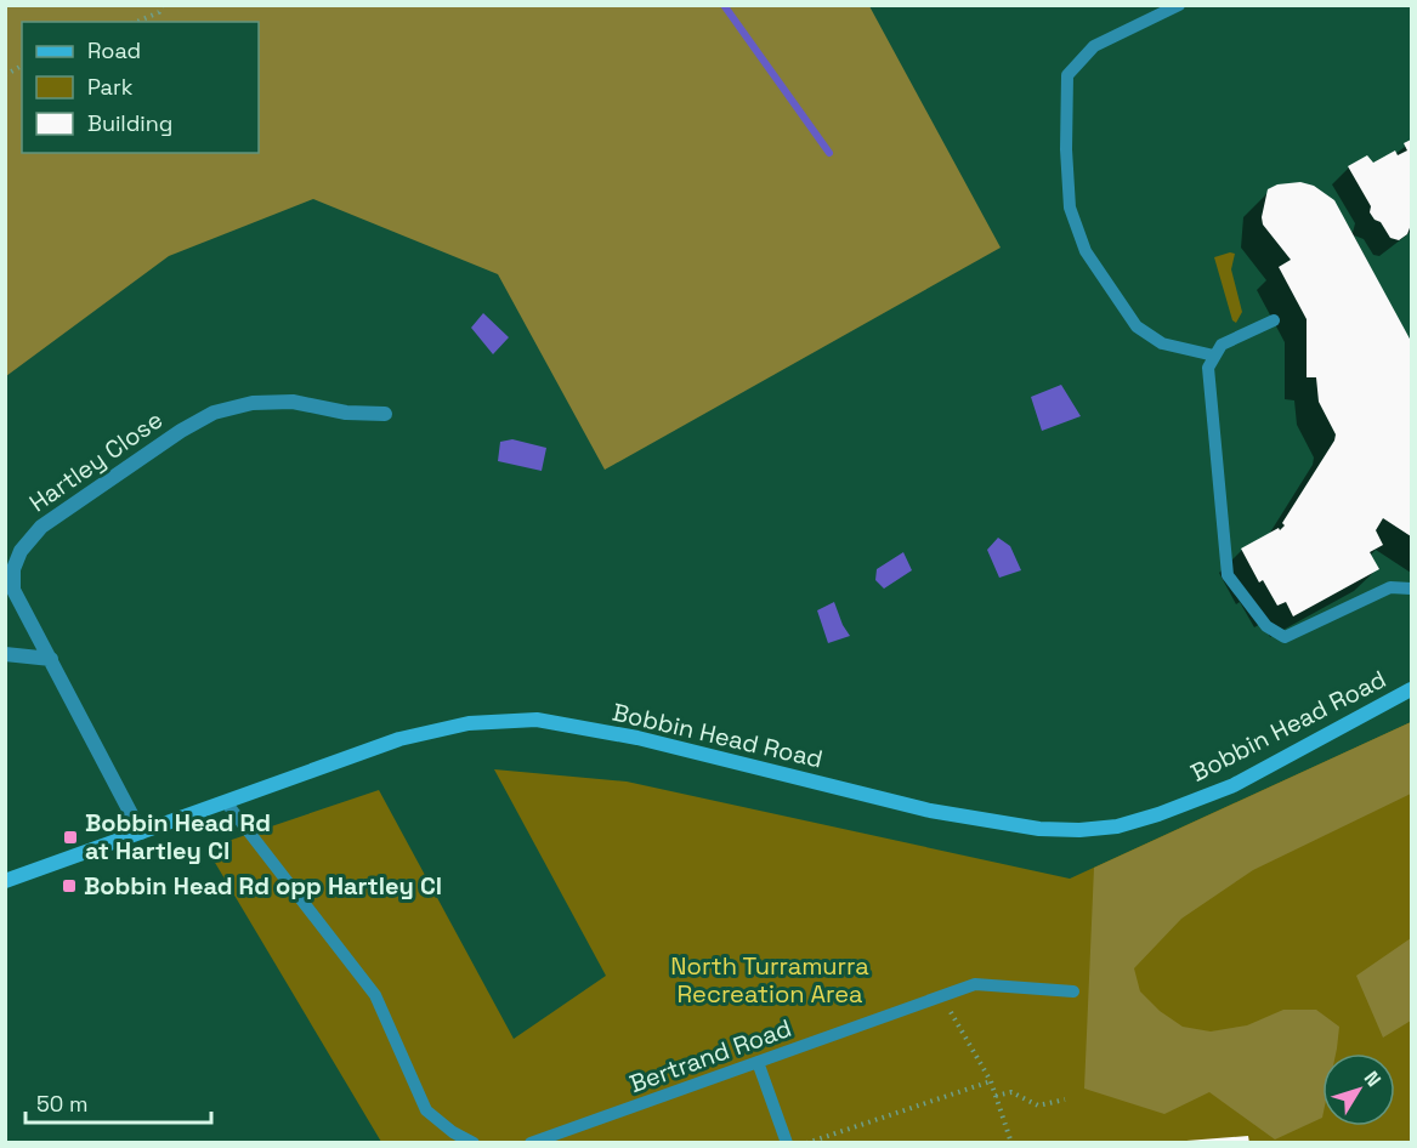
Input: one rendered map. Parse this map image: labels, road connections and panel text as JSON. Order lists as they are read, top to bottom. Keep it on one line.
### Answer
{"streets":{"main road":["Bobbin Head Road"],"street":["Hartley Close"],"lane":["Bertrand Road"]},"crossings":[["Hartley Close","Bobbin Head Road"]],"parks":["North Turramurra Recreation Area"],"places":{"transit":["Bobbin Head Rd at Hartley Cl","Bobbin Head Rd opp Hartley Cl"]},"legend":["Road","Park","Building"],"scale_bar":"50 m","north":"top right"}
